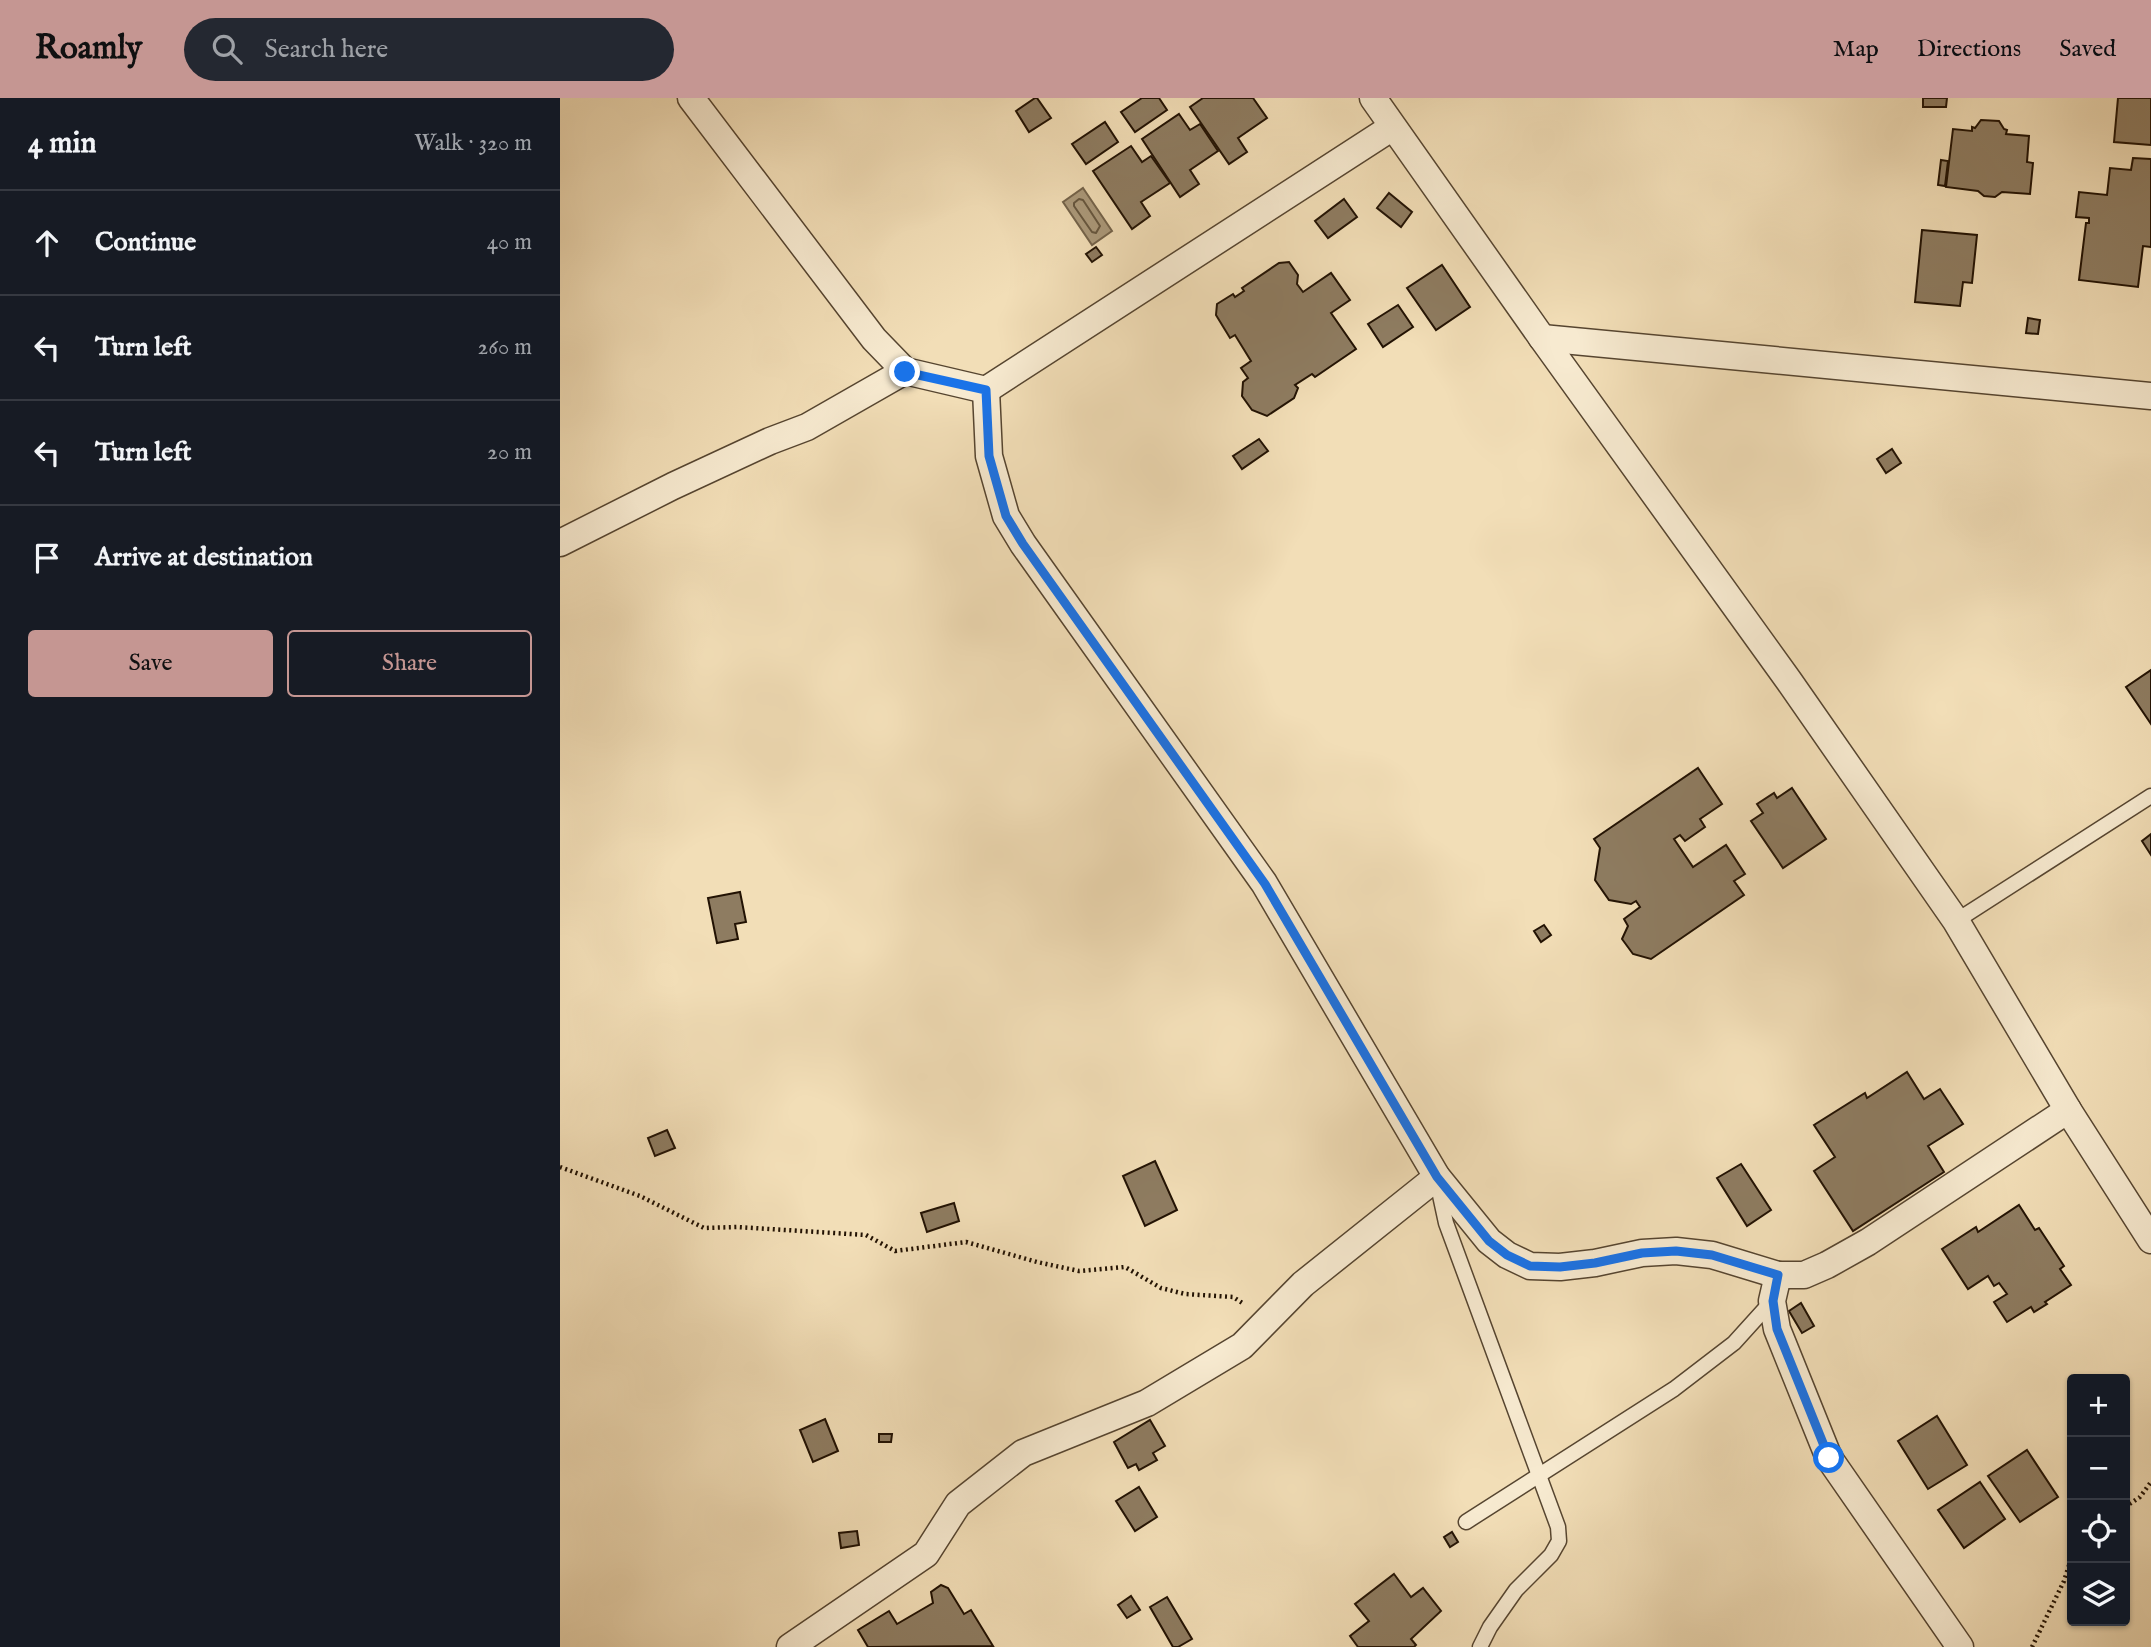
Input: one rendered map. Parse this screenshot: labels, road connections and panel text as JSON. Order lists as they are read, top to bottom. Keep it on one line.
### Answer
{"page":{"header":"Roamly","search":"Search here","nav":["Map","Directions","Saved"],"heading":["4 min","Walk · 320 m"],"list":[["Continue","40 m"],["Turn left","260 m"],["Turn left","20 m"],"Arrive at destination"],"buttons":["Save","Share"],"map_buttons":["+","−"]}}
